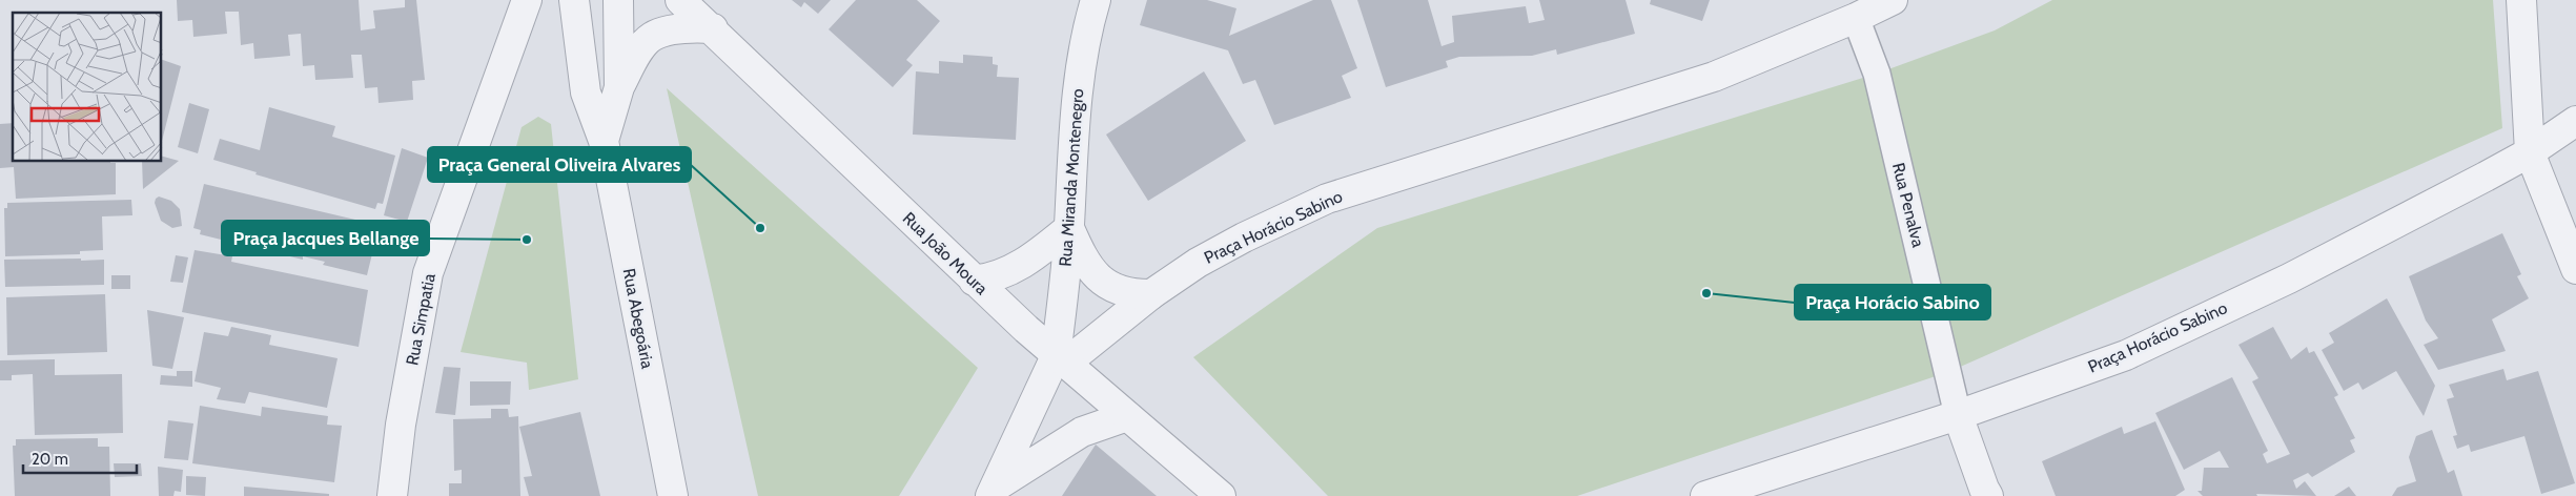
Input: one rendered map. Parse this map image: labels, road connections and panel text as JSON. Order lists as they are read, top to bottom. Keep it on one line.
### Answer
{"streets":{"street":["Rua Miranda Montenegro","Rua Penalva","Praça Horácio Sabino","Rua João Moura","Rua Abegoária","Rua Simpatia"]},"crossings":[["Rua Miranda Montenegro","Praça Horácio Sabino"],["Rua Miranda Montenegro","Rua João Moura"],["Rua Penalva","Praça Horácio Sabino"],["Praça Horácio Sabino","Rua João Moura"]],"places":["Praça General Oliveira Alvares","Praça Jacques Bellange","Praça Horácio Sabino"],"scale_bar":"20 m"}
